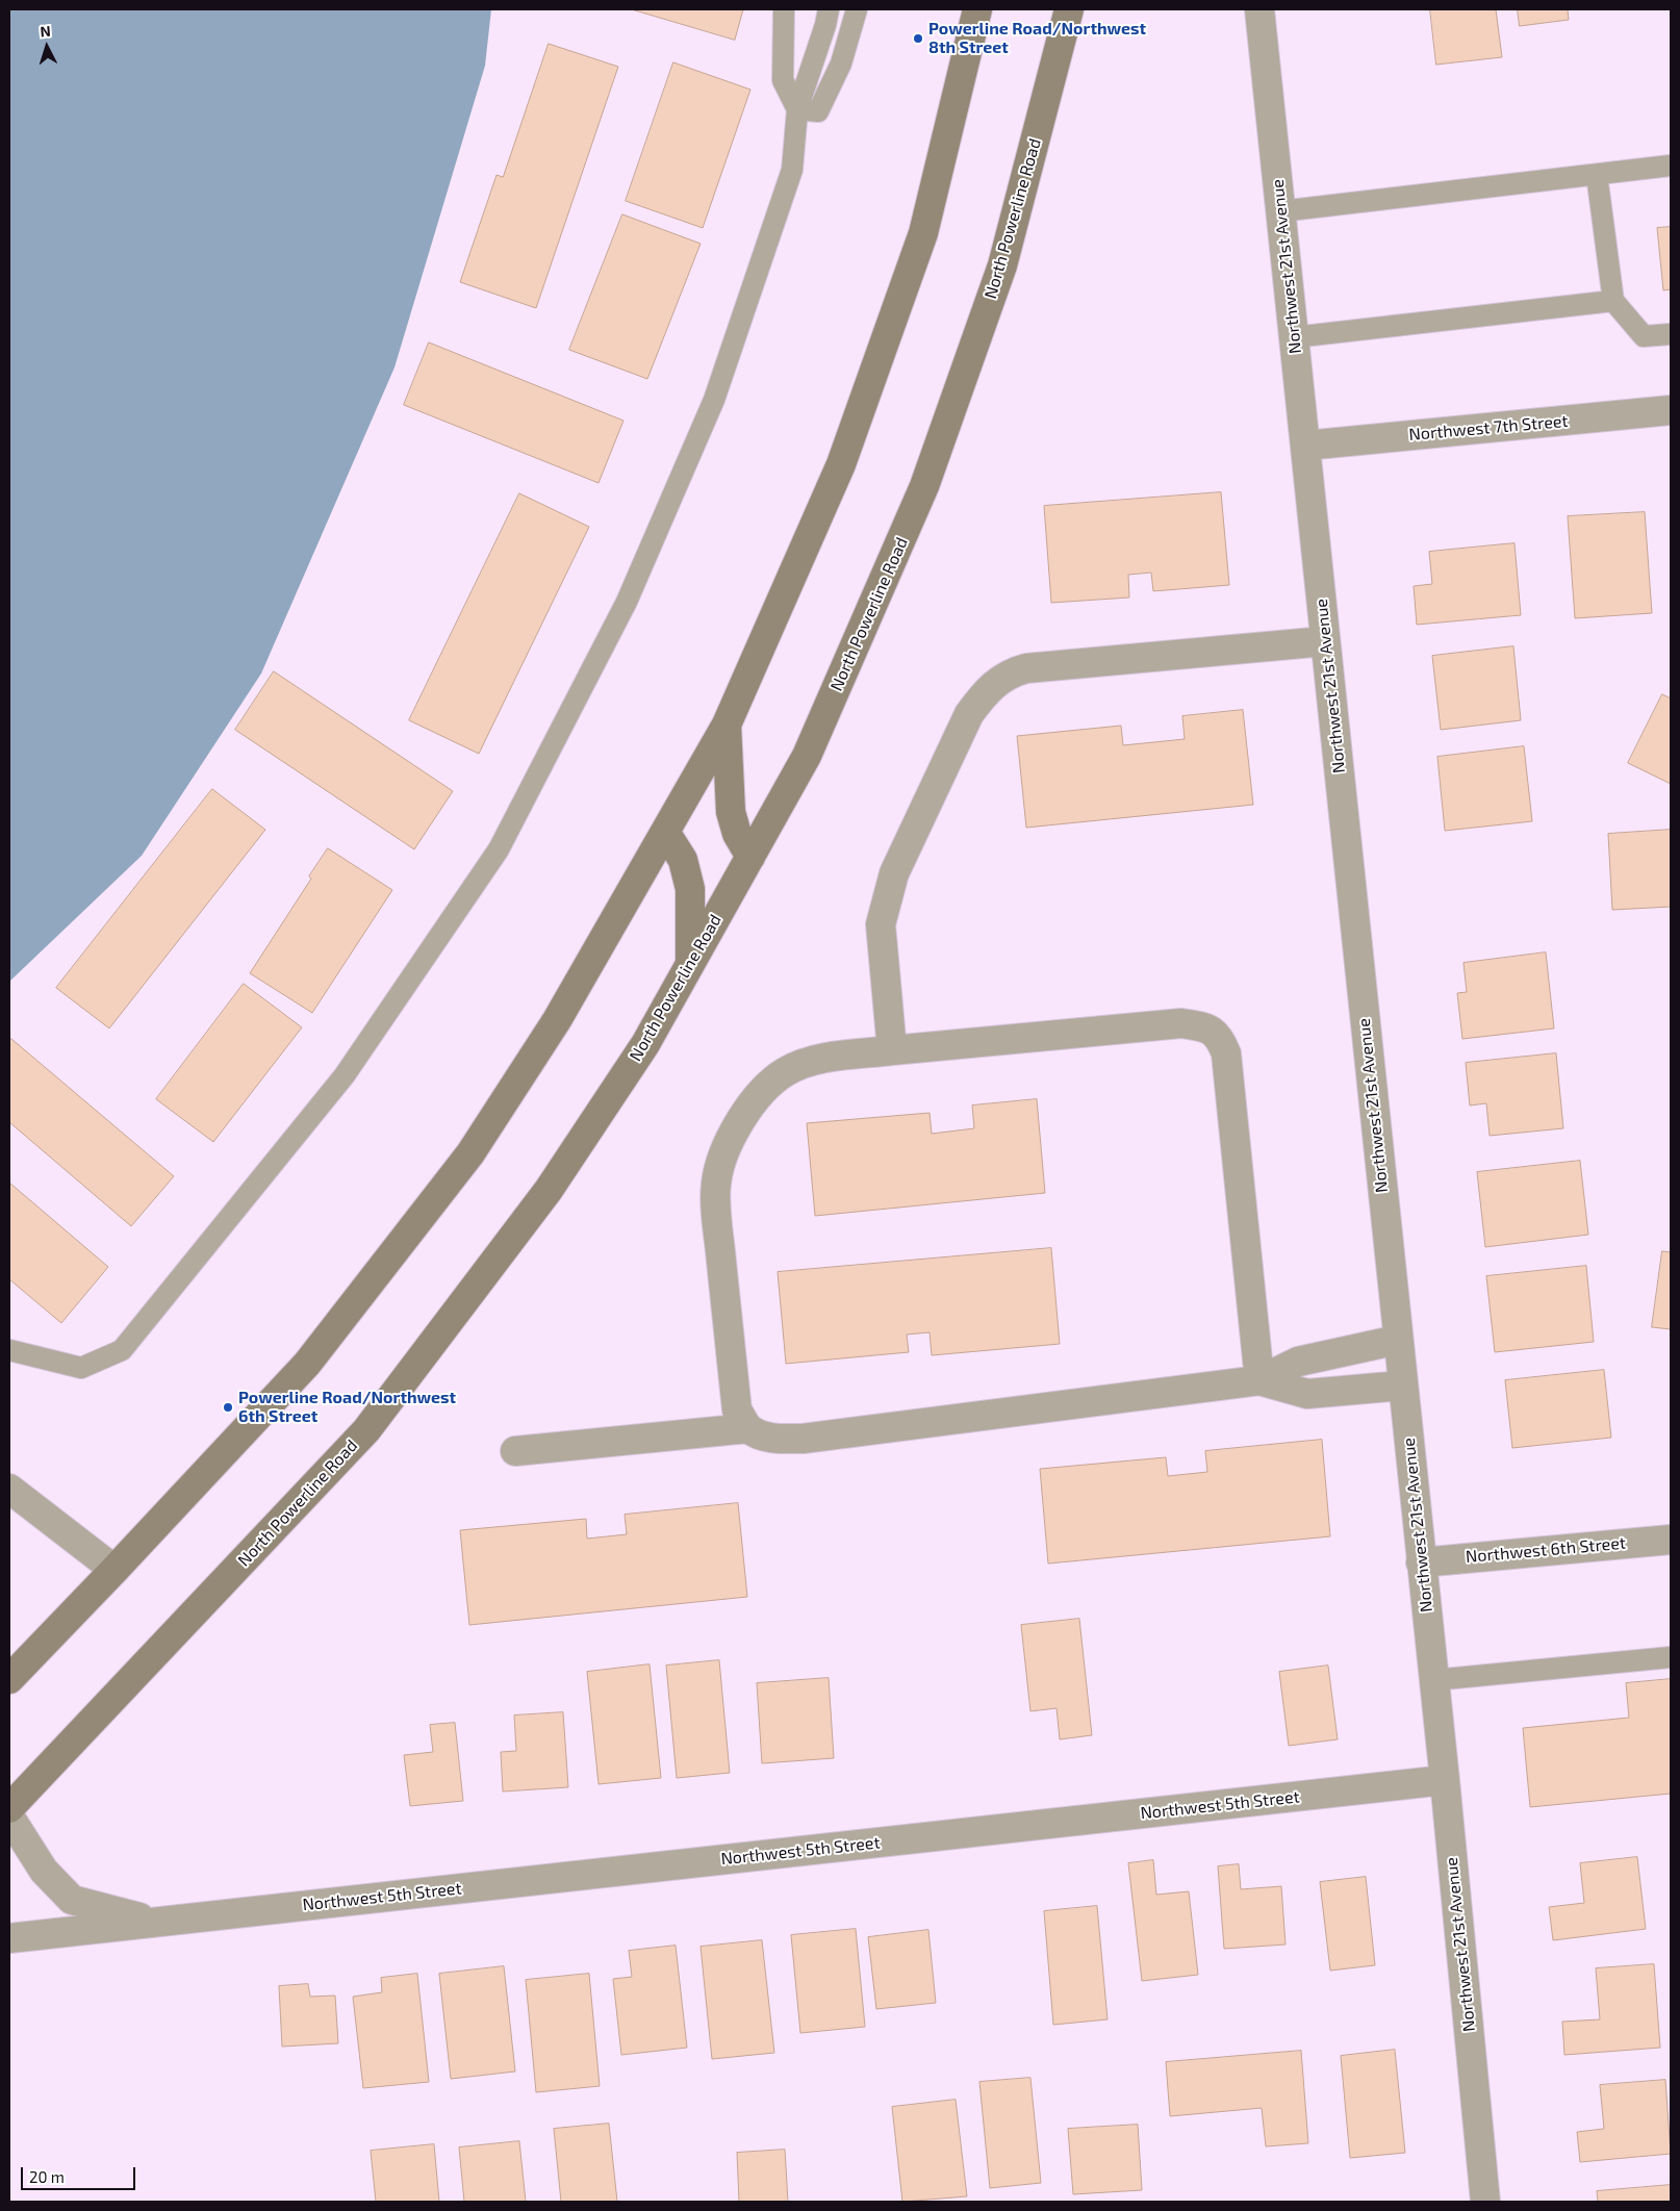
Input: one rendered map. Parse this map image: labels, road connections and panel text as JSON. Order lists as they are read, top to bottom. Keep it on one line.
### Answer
{"streets":{"main road":["North Powerline Road"],"street":["Northwest 21st Avenue","Northwest 7th Street","Northwest 6th Street","Northwest 5th Street"]},"crossings":[["Northwest 21st Avenue","Northwest 7th Street"],["Northwest 21st Avenue","Northwest 6th Street"],["Northwest 21st Avenue","Northwest 5th Street"]],"places":["Powerline Road/Northwest 8th Street","Powerline Road/Northwest 6th Street"],"scale_bar":"20 m","north":"top"}
